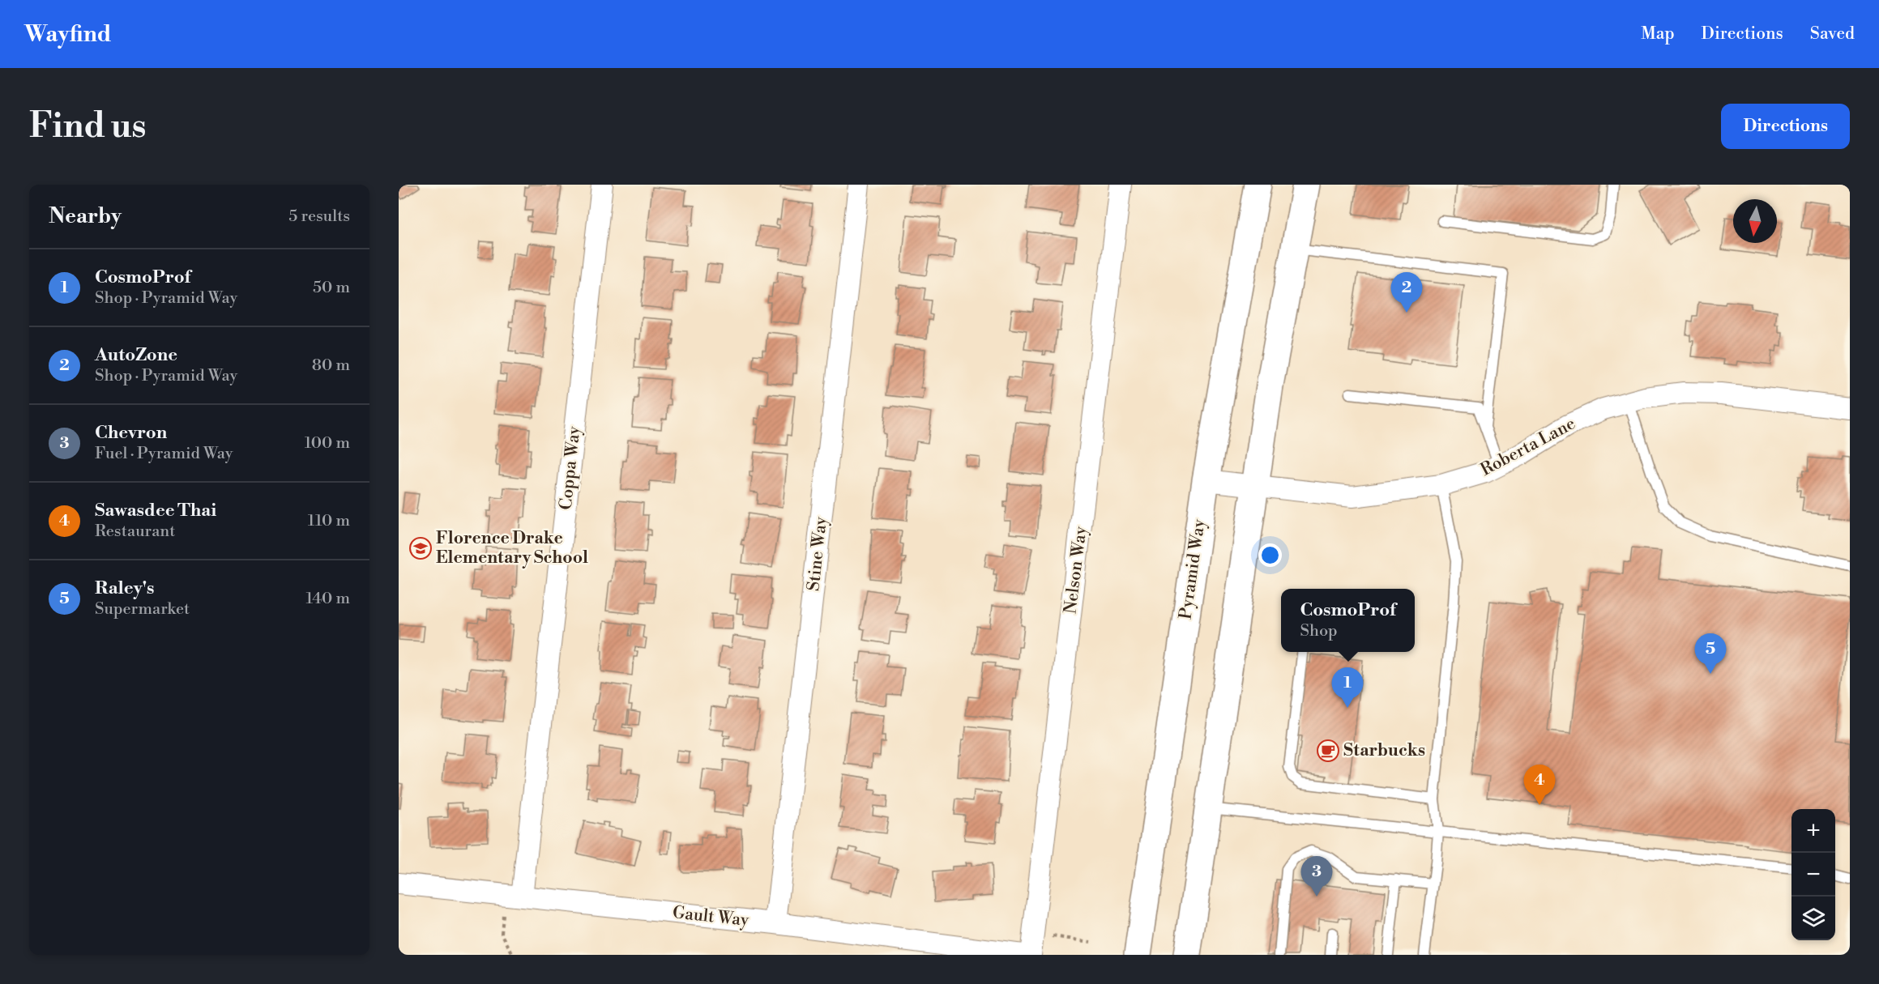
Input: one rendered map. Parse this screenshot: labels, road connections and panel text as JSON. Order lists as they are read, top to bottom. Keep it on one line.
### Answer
{"streets":{"main road":["Pyramid Way"],"street":["Roberta Lane","Coppa Way","Stine Way","Nelson Way","Gault Way"]},"crossings":[["Roberta Lane","Pyramid Way"],["Coppa Way","Gault Way"],["Stine Way","Gault Way"]],"places":{"school or university":["Florence Drake Elementary School"],"cafe":["Starbucks"]},"north":"bottom","page":{"header":"Wayfind","nav":["Map","Directions","Saved"],"buttons":"Directions","title":"Find us","heading":["Nearby","5 results"],"list":[{"mark":"1","name":"CosmoProf","note":"Shop · Pyramid Way","value":"50 m"},{"mark":"2","name":"AutoZone","note":"Shop · Pyramid Way","value":"80 m"},{"mark":"3","name":"Chevron","note":"Fuel · Pyramid Way","value":"100 m"},{"mark":"4","name":"Sawasdee Thai","note":"Restaurant","value":"110 m"},{"mark":"5","name":"Raley's","note":"Supermarket","value":"140 m"}],"pins":["2","5","1","4","3"],"popup":["CosmoProf","Shop"],"map_buttons":["+","−"]}}
